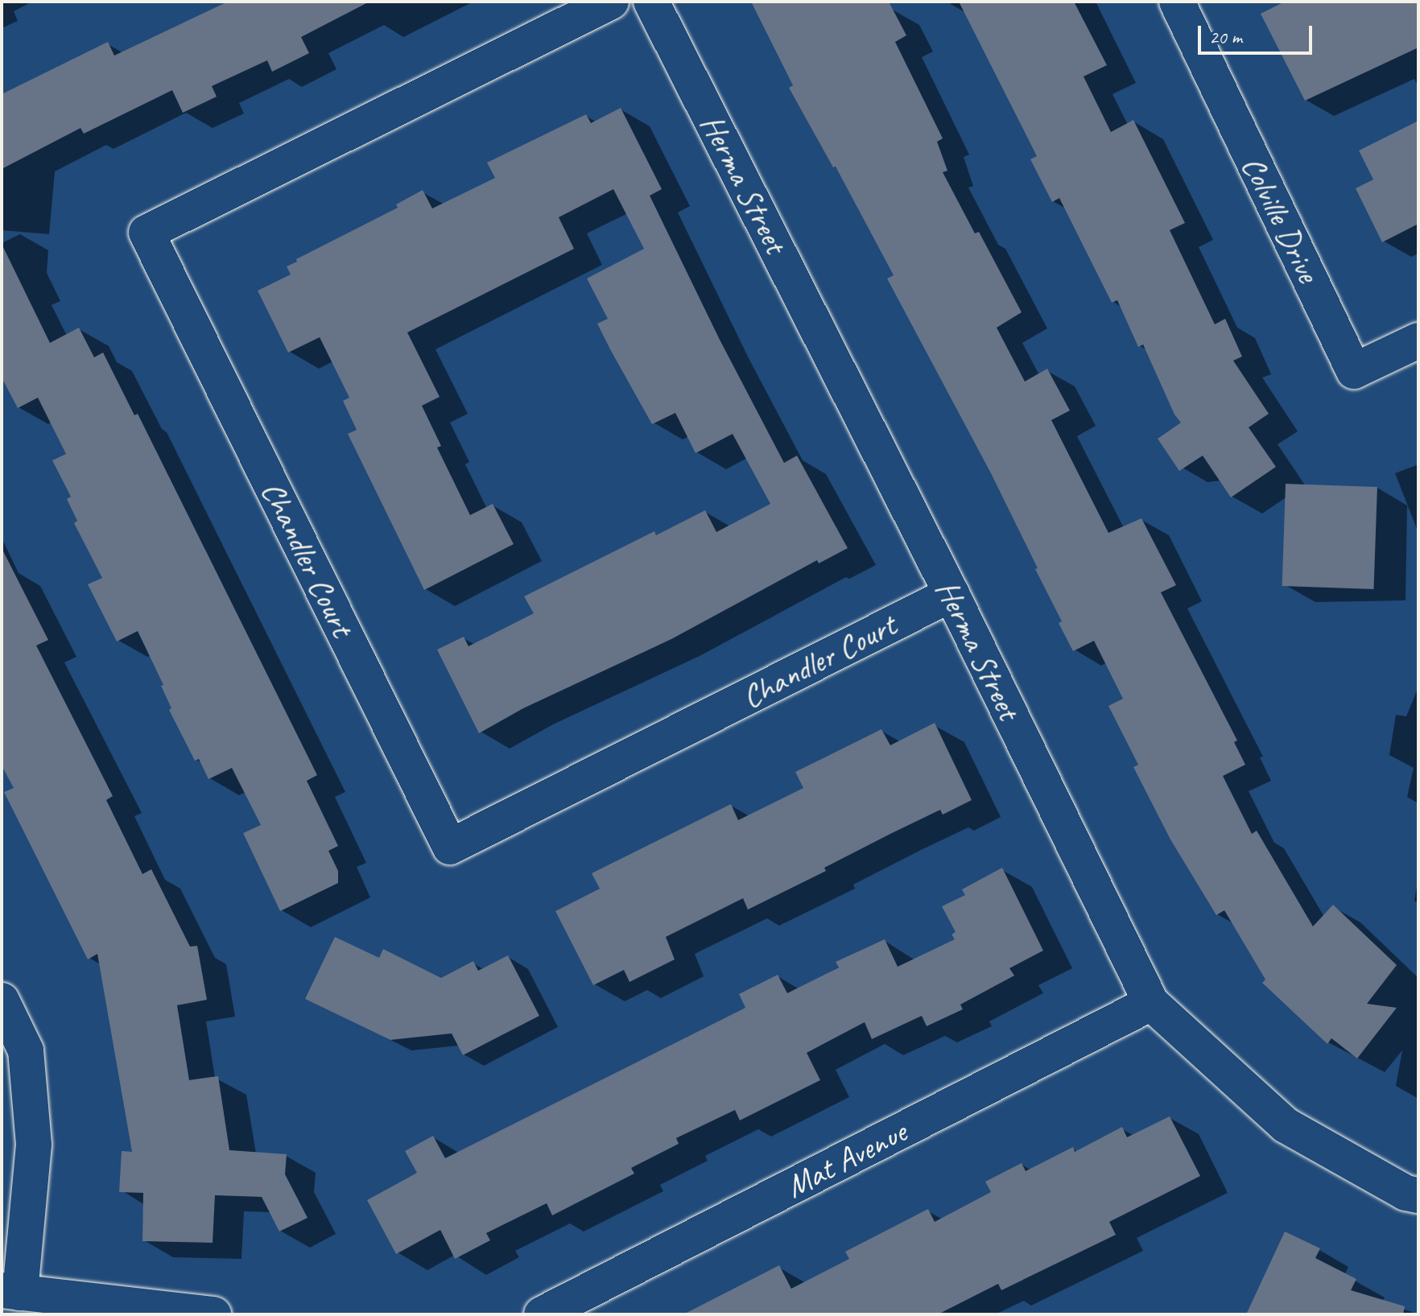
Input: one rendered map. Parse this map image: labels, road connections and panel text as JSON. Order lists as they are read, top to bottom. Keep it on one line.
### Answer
{"streets":{"street":["Herma Street","Colville Drive","Chandler Court","Mat Avenue"]},"crossings":[["Herma Street","Chandler Court"],["Herma Street","Mat Avenue"]],"scale_bar":"20 m"}
